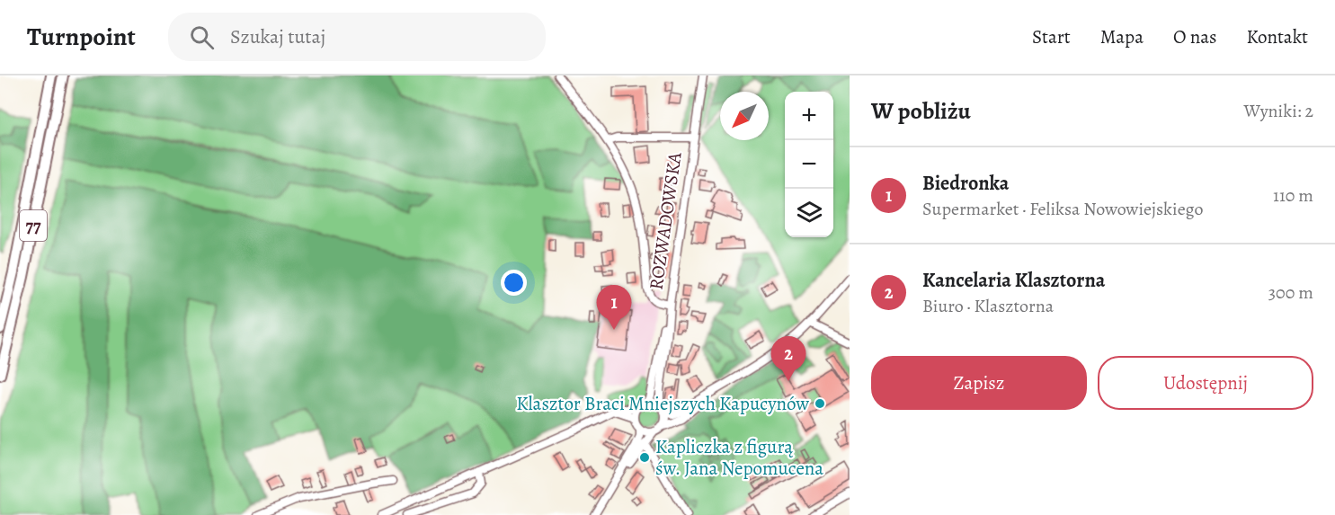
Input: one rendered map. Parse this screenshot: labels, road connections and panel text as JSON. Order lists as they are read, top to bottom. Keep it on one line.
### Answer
{"streets":{"main road":["77"],"street":["ROZWADOWSKA"]},"places":["Klasztor Braci Mniejszych Kapucynów","Kapliczka z figurą św. Jana Nepomucena"],"north":"bottom left","page":{"header":"Turnpoint","search":"Szukaj tutaj","nav":["Start","Mapa","O nas","Kontakt"],"heading":["W pobliżu","Wyniki: 2"],"map_buttons":["+","−"],"list":[{"mark":"1","name":"Biedronka","note":"Supermarket · Feliksa Nowowiejskiego","value":"110 m"},{"mark":"2","name":"Kancelaria Klasztorna","note":"Biuro · Klasztorna","value":"300 m"}],"pins":["1","2"],"buttons":["Zapisz","Udostępnij"]}}
